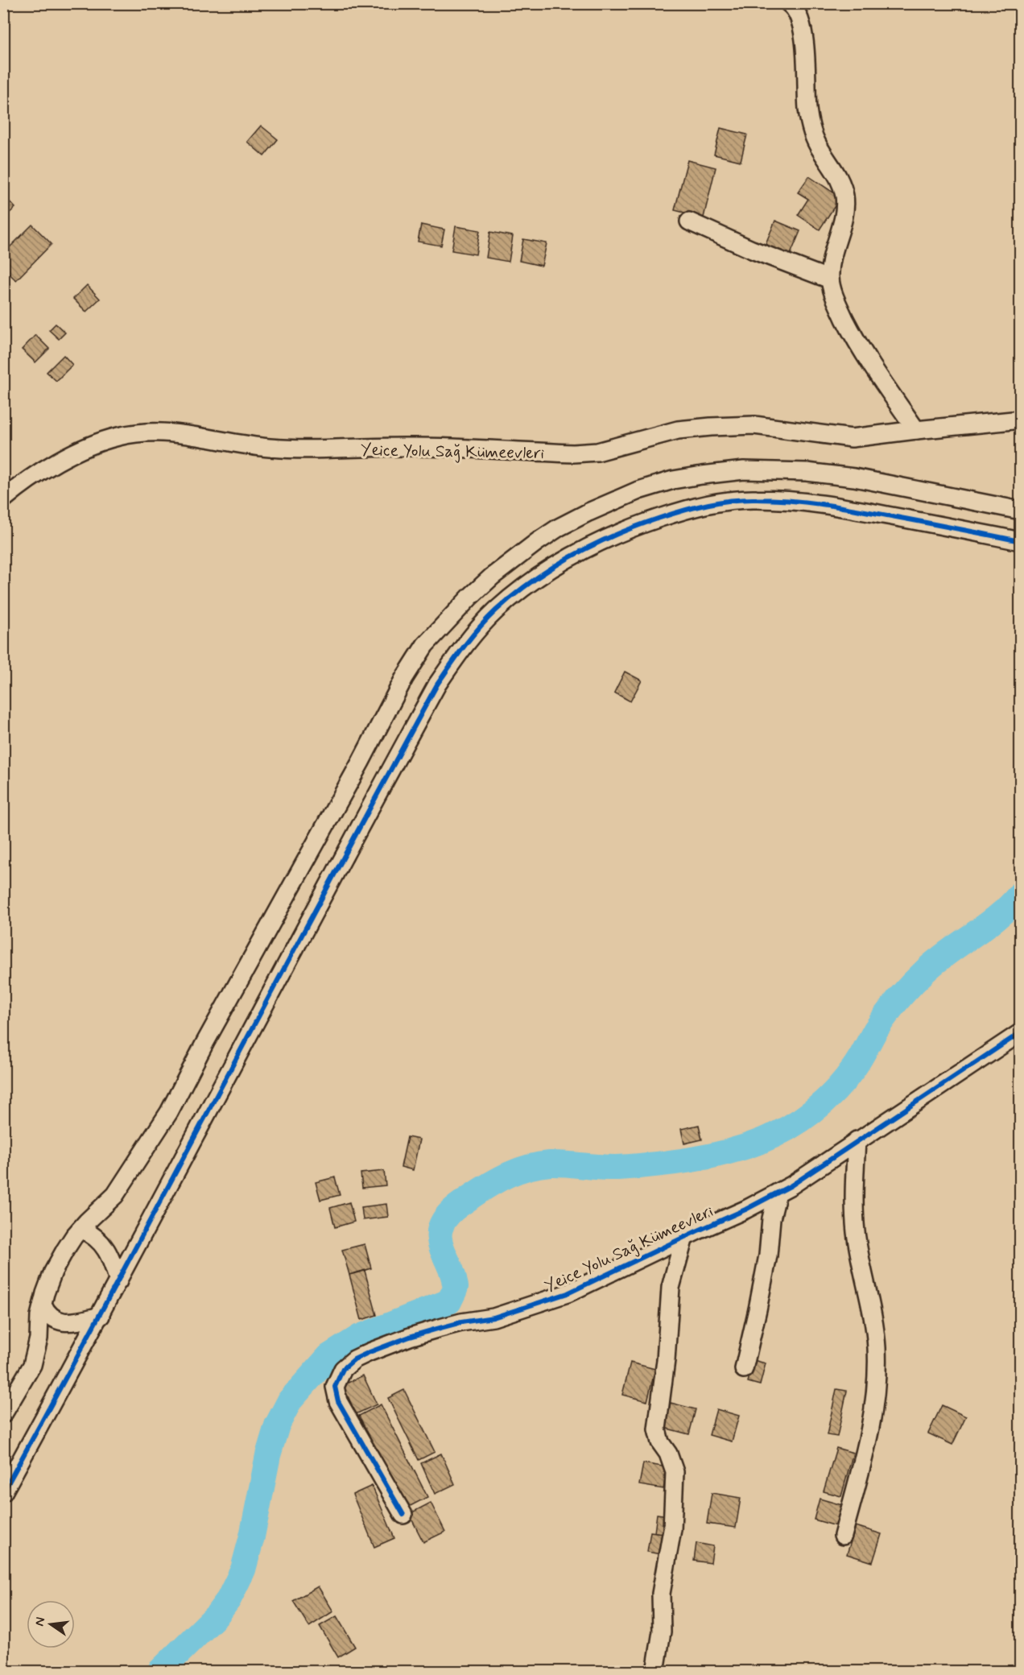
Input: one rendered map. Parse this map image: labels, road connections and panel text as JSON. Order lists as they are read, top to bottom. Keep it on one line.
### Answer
{"streets":{"street":["Yeice Yolu Sağ Kümeevleri"]},"north":"left"}
